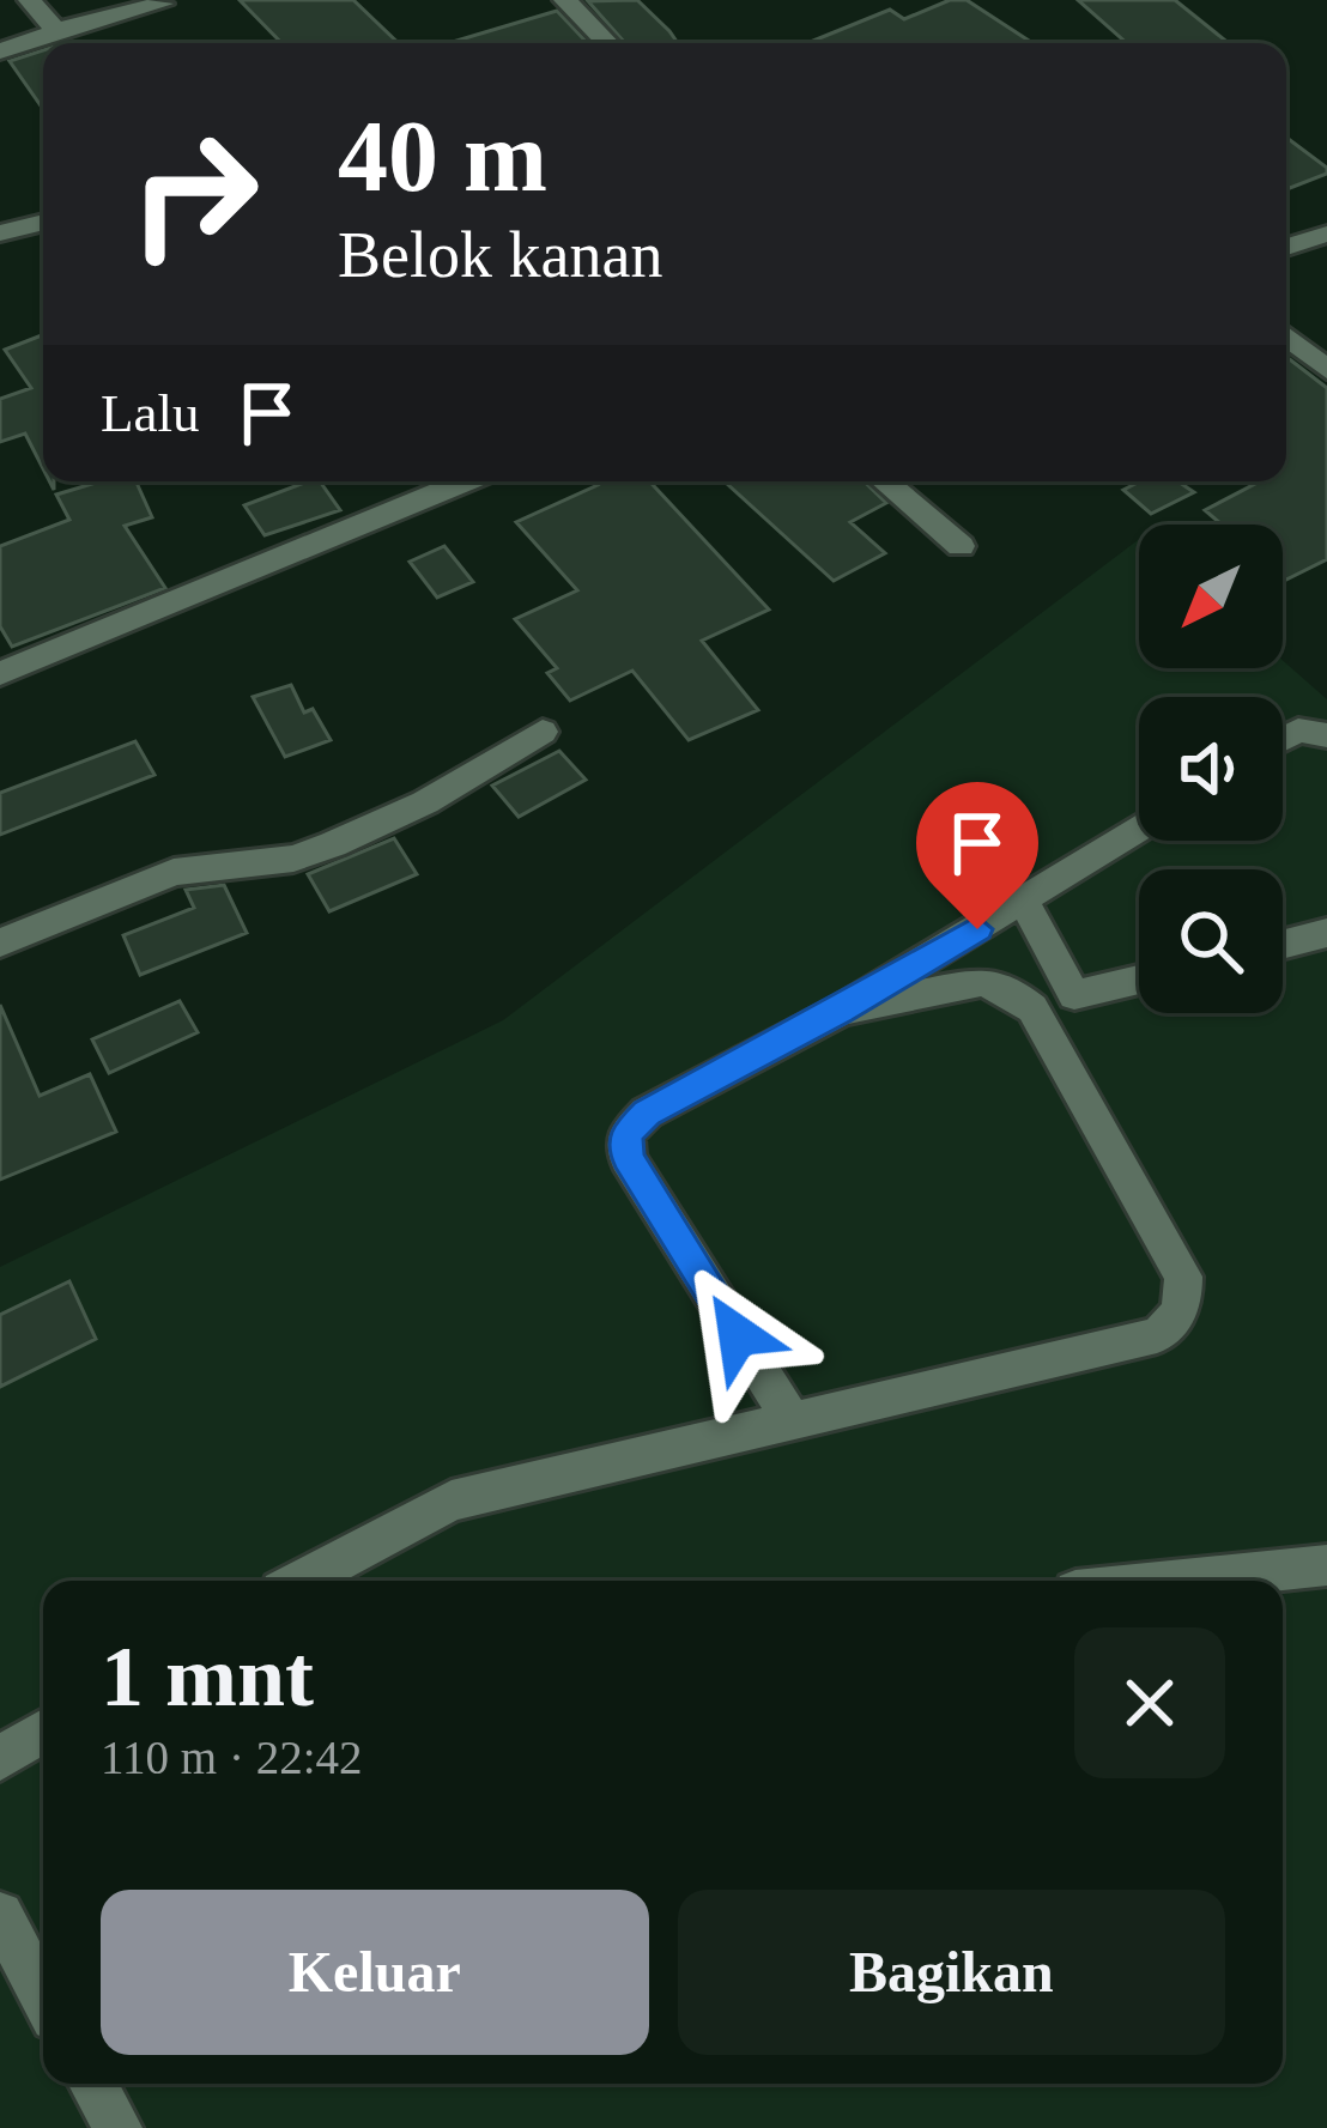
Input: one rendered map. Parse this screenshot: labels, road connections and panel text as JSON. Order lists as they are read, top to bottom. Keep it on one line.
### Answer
{"north":"bottom left","page":{"turn":["40 m","Belok kanan"],"then":"Lalu","heading":["1 mnt","110 m · 22:42"],"buttons":["Keluar","Bagikan"]}}
